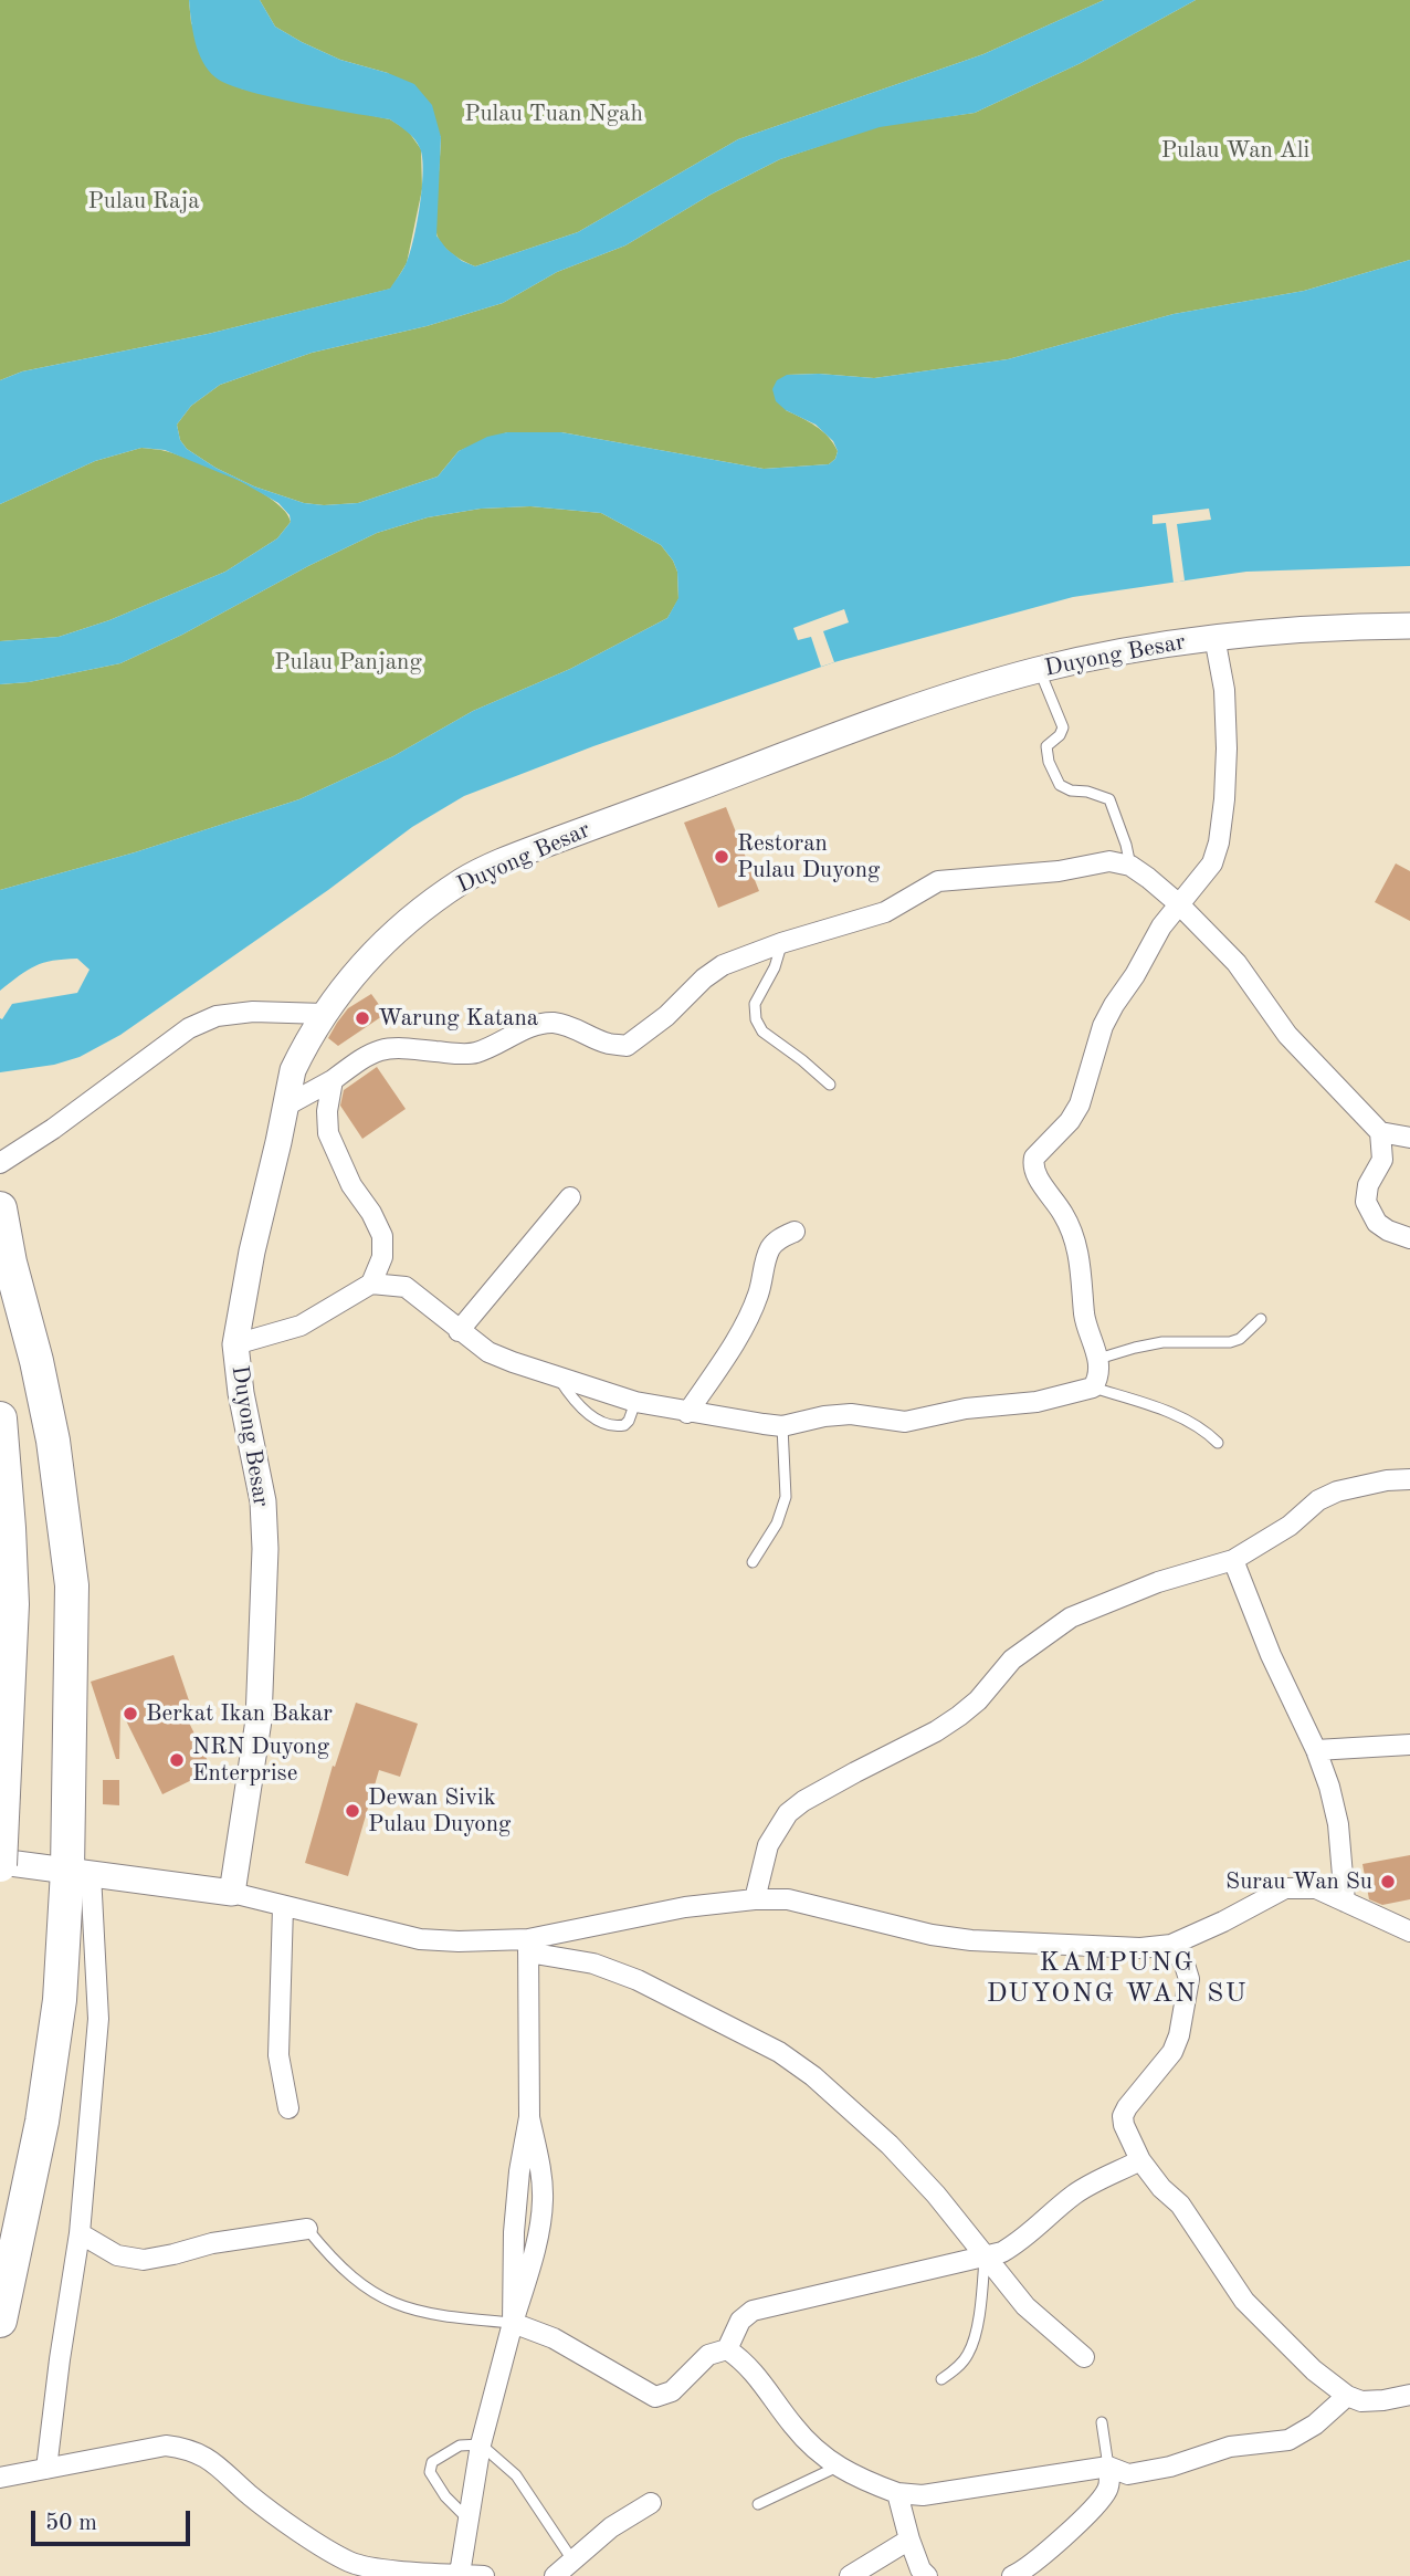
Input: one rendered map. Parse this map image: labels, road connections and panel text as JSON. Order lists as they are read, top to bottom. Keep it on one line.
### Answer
{"streets":{"street":["Duyong Besar"]},"districts":["KAMPUNG DUYONG WAN SU"],"parks":["Pulau Tuan Ngah","Pulau Wan Ali","Pulau Raja","Pulau Panjang"],"places":["Restoran Pulau Duyong","Warung Katana","Berkat Ikan Bakar","NRN Duyong Enterprise","Dewan Sivik Pulau Duyong","Surau Wan Su"],"scale_bar":"50 m"}
